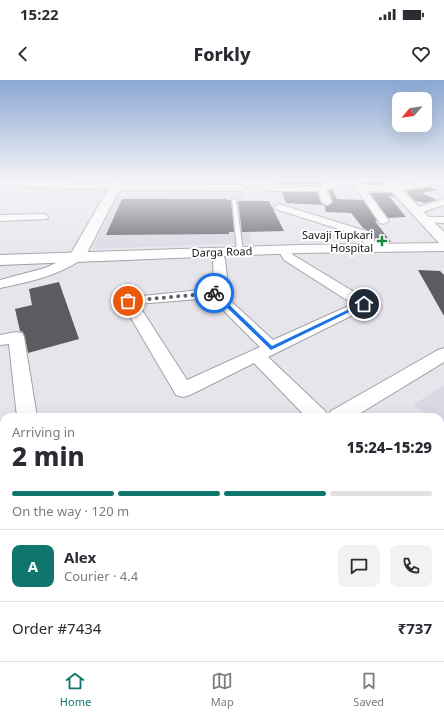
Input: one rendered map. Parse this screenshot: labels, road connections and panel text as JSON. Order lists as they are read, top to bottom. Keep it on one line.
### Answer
{"streets":{"main road":["Darga Road"]},"places":{"health":["Savaji Tupkari Hospital"]},"north":"bottom left","page":{"status":"15:22","header":"Forkly","heading":["2 min","Arriving in","15:24–15:29"],"panel":["Alex","Courier · 4.4","Order #7434","₹737"],"bar":"On the way · 120 m","round":"A","tabs":["Home","Map","Saved"]}}
